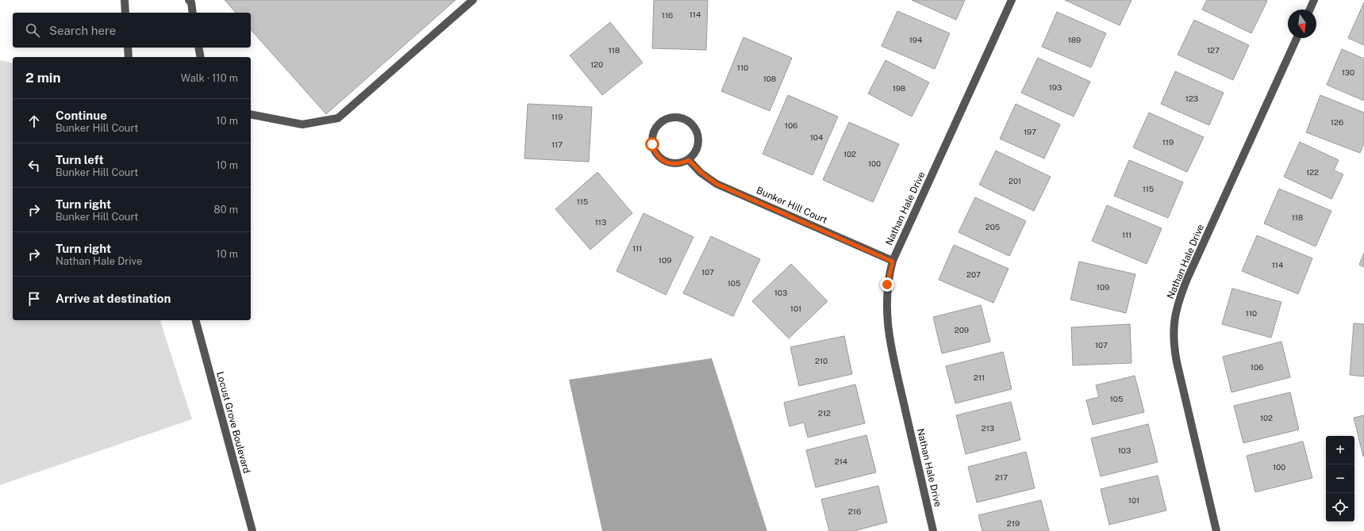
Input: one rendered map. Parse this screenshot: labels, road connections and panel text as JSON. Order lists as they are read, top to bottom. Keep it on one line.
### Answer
{"streets":{"street":["Bunker Hill Court","Nathan Hale Drive","Locust Grove Boulevard"]},"crossings":[["Bunker Hill Court","Nathan Hale Drive"]],"house_numbers":["114","116","194","189","118","127","120","110","130","108","193","198","123","119","126","106","197","104","119","117","102","100","122","201","115","115","118","113","205","111","111","109","114","107","207","105","109","103","101","110","209","107","210","106","211","105","212","102","213","103","214","100","217","101","216","219"],"north":"bottom","page":{"search":"Search here","heading":["2 min","Walk · 110 m"],"list":[["Continue","Bunker Hill Court","10 m"],["Turn left","Bunker Hill Court","10 m"],["Turn right","Bunker Hill Court","80 m"],["Turn right","Nathan Hale Drive","10 m"],"Arrive at destination"],"map_buttons":["+","−"]}}
